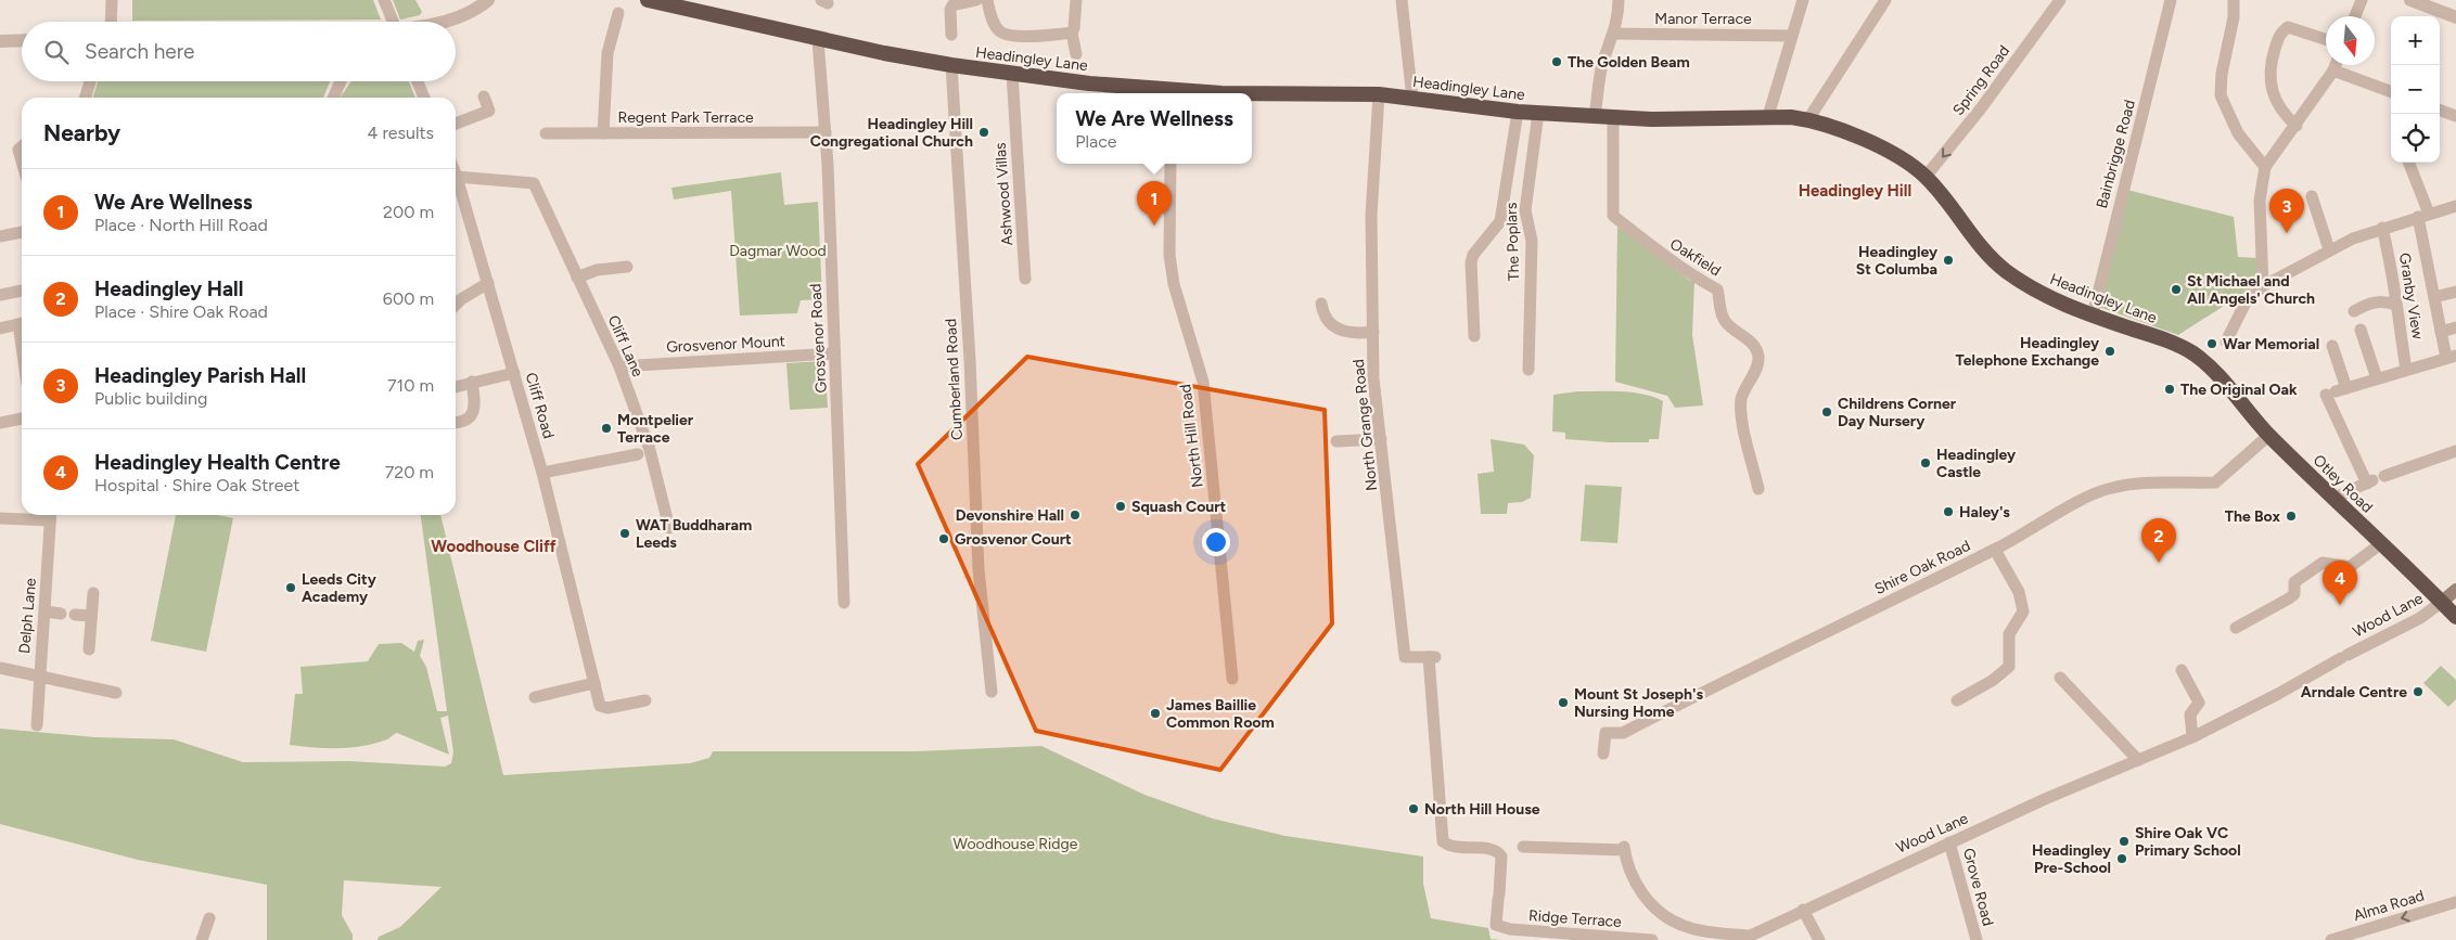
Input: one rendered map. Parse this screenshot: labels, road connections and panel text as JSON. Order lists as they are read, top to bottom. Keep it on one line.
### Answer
{"streets":{"highway":["Headingley Lane","Otley Road"],"street":["Manor Terrace","Spring Road","Regent Park Terrace","Bainbrigge Road","Ashwood Villas","The Poplars","Oakfield","Granby View","Grosvenor Road","Grosvenor Mount","Cliff Lane","Cumberland Road","Cliff Road","North Grange Road","North Hill Road","Shire Oak Road","Wood Lane","Delph Lane","Grove Road","Alma Road","Ridge Terrace"]},"crossings":[["Headingley Lane","Spring Road"],["Headingley Lane","Bainbrigge Road"],["Headingley Lane","Ashwood Villas"],["Headingley Lane","The Poplars"],["Headingley Lane","Oakfield"],["Headingley Lane","Grosvenor Road"],["Headingley Lane","Cumberland Road"],["Headingley Lane","North Grange Road"],["Headingley Lane","Otley Road"],["Regent Park Terrace","Grosvenor Road"],["Grosvenor Road","Grosvenor Mount"],["Grosvenor Mount","Cliff Lane"],["North Grange Road","Ridge Terrace"],["Otley Road","Shire Oak Road"],["Otley Road","Wood Lane"],["Wood Lane","Grove Road"]],"one_way":["Spring Road","Alma Road"],"districts":["Headingley Hill","Woodhouse Cliff"],"parks":["Dagmar Wood","Woodhouse Ridge"],"places":["The Golden Beam","Headingley Hill Congregational Church","Headingley St Columba","St Michael and All Angels' Church","War Memorial","Headingley Telephone Exchange","The Original Oak","Childrens Corner Day Nursery","Montpelier Terrace","Headingley Castle","Squash Court","Haley's","Devonshire Hall","The Box","WAT Buddharam Leeds","Grosvenor Court","Leeds City Academy","Arndale Centre","Mount St Joseph's Nursing Home","James Baillie Common Room","North Hill House","Shire Oak VC Primary School","Headingley Pre-School"],"north":"bottom","page":{"map_buttons":["+","−"],"search":"Search here","popup":["We Are Wellness","Place"],"heading":["Nearby","4 results"],"list":[{"mark":"1","name":"We Are Wellness","note":"Place · North Hill Road","value":"200 m"},{"mark":"2","name":"Headingley Hall","note":"Place · Shire Oak Road","value":"600 m"},{"mark":"3","name":"Headingley Parish Hall","note":"Public building","value":"710 m"},{"mark":"4","name":"Headingley Health Centre","note":"Hospital · Shire Oak Street","value":"720 m"}],"pins":["1","3","2","4"]}}
